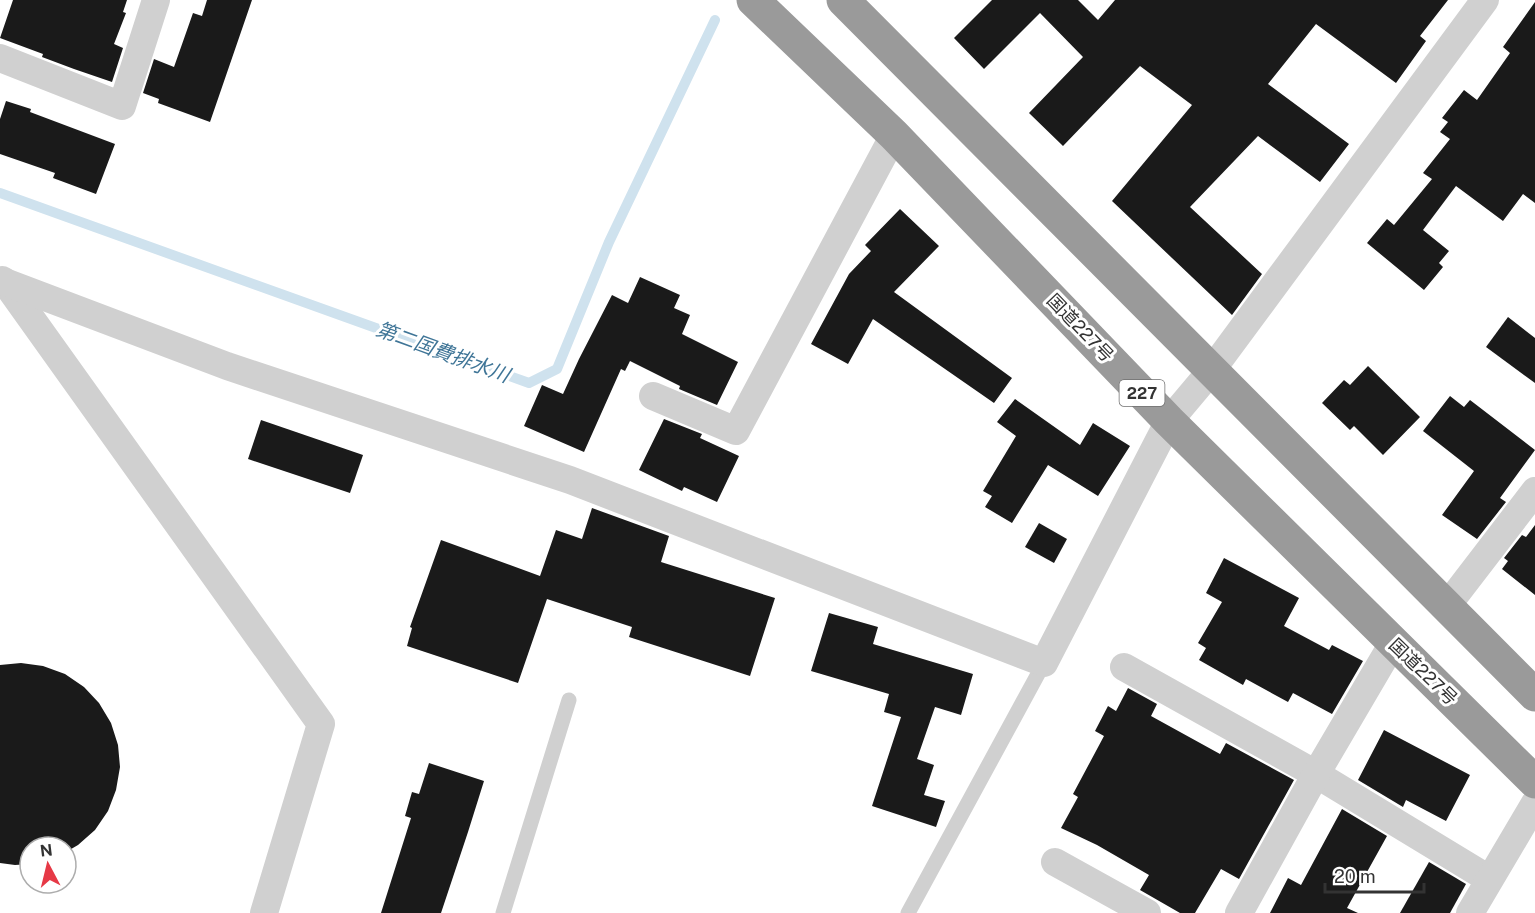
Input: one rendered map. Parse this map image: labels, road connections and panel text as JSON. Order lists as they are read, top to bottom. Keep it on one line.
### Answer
{"streets":{"highway":["国道227号","227"]},"water":["第二国費排水川"],"scale_bar":"20 m","north":"top"}
